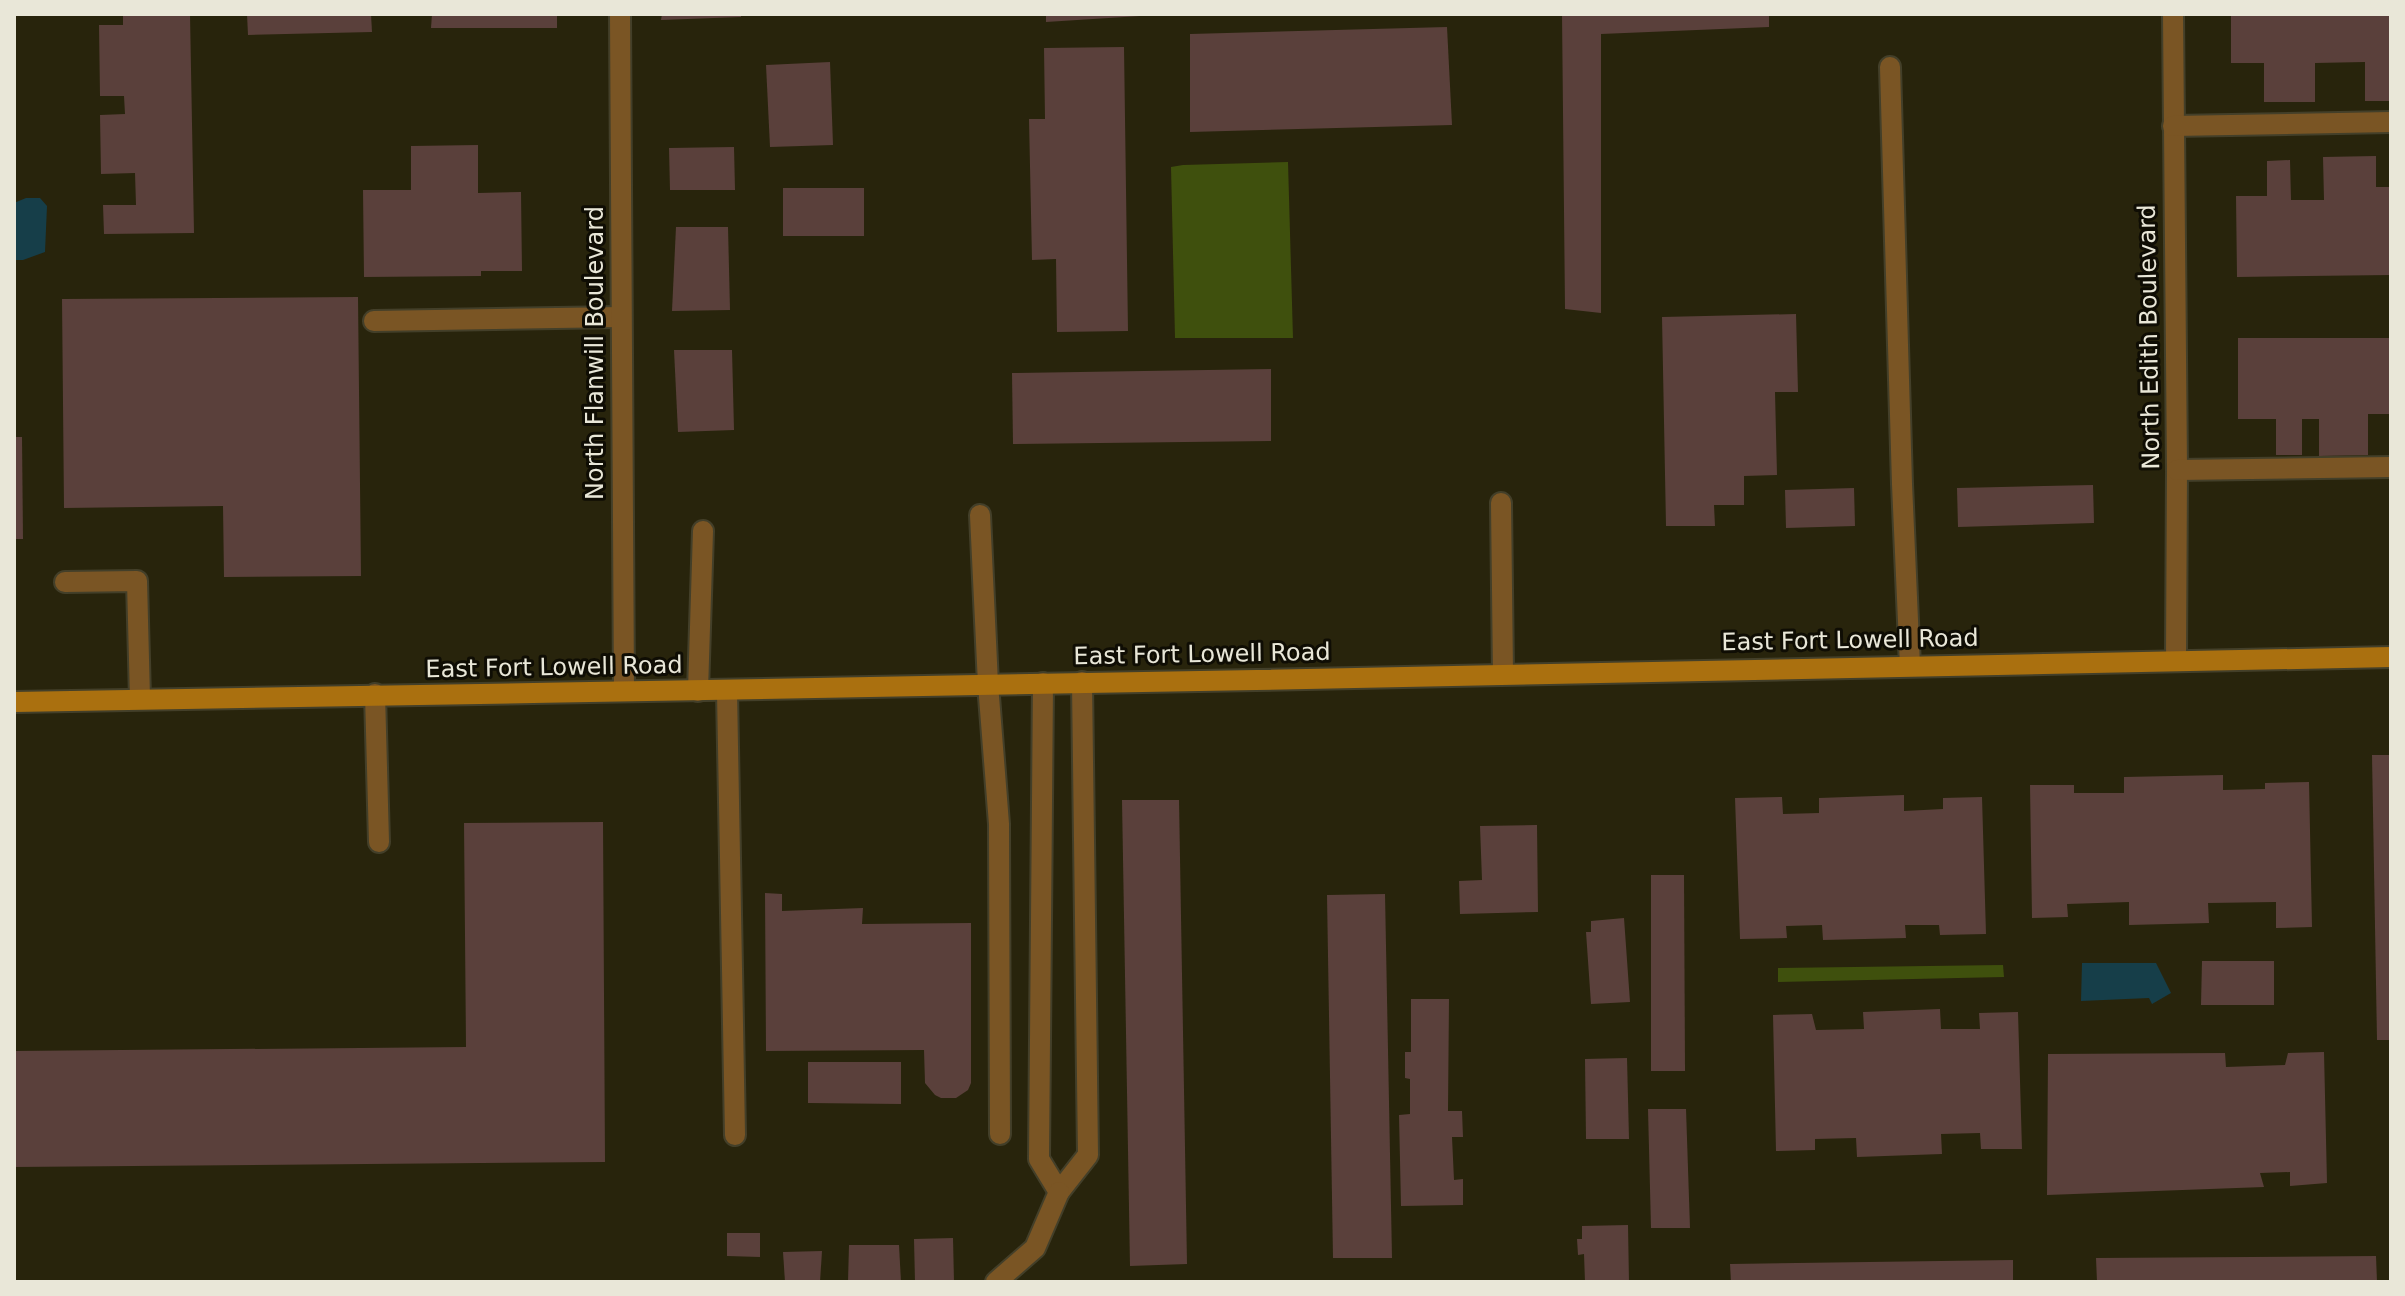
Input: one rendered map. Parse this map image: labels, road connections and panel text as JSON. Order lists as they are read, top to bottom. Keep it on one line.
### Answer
{"streets":{"main road":["East Fort Lowell Road"],"street":["North Edith Boulevard","North Flanwill Boulevard"]},"crossings":[["North Edith Boulevard","East Fort Lowell Road"],["North Flanwill Boulevard","East Fort Lowell Road"]]}
